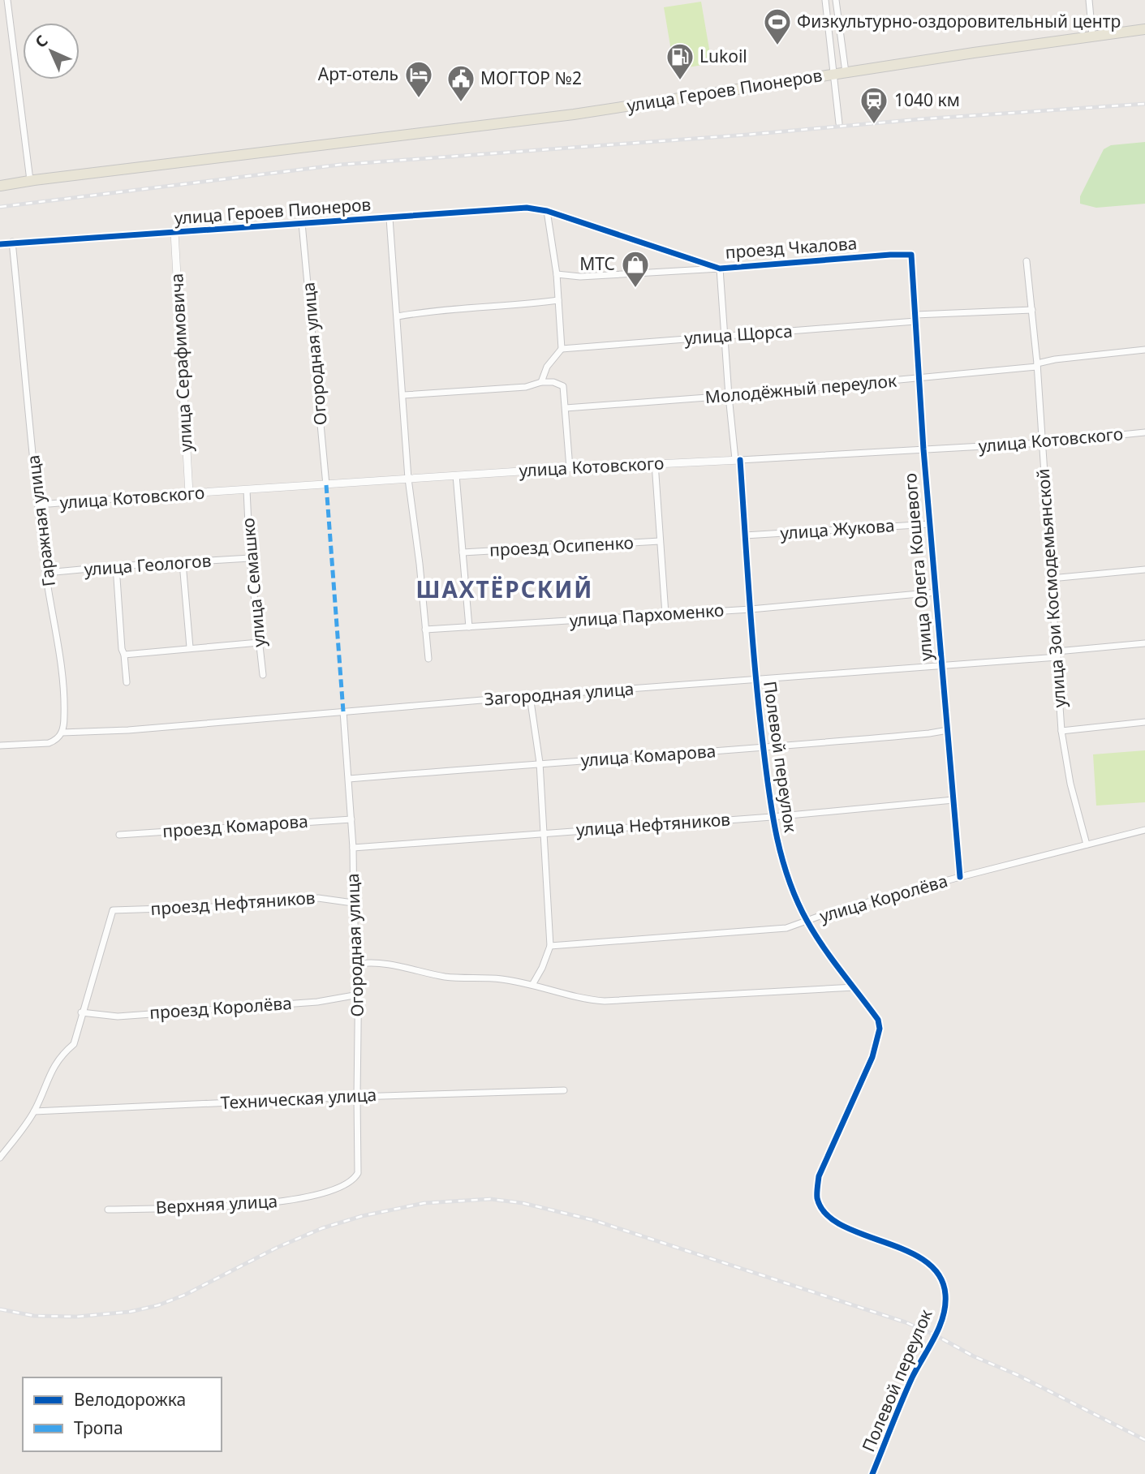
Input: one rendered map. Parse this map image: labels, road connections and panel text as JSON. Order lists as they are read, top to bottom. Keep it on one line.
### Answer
{"streets":{"main road":["улица Героев Пионеров"],"street":["проезд Чкалова","улица Щорса","Огородная улица","улица Серафимовича","Молодёжный переулок","улица Котовского","Гаражная улица","улица Жукова","проезд Осипенко","улица Геологов","улица Олега Кошевого","улица Семашко","улица Зои Космодемьянской","улица Пархоменко","Загородная улица","улица Комарова","Полевой переулок","улица Нефтяников","проезд Комарова","улица Королёва","проезд Нефтяников","проезд Королёва","Техническая улица","Верхняя улица"]},"crossings":[["улица Героев Пионеров","проезд Чкалова"],["улица Героев Пионеров","Огородная улица"],["улица Героев Пионеров","улица Серафимовича"],["улица Героев Пионеров","Гаражная улица"],["проезд Чкалова","улица Олега Кошевого"],["проезд Чкалова","Полевой переулок"],["улица Щорса","улица Олега Кошевого"],["улица Щорса","улица Зои Космодемьянской"],["улица Щорса","Полевой переулок"],["Огородная улица","улица Котовского"],["Огородная улица","Загородная улица"],["Огородная улица","улица Комарова"],["Огородная улица","улица Нефтяников"],["Огородная улица","проезд Комарова"],["Огородная улица","проезд Нефтяников"],["Огородная улица","проезд Королёва"],["Огородная улица","Техническая улица"],["Огородная улица","Верхняя улица"],["улица Серафимовича","улица Котовского"],["Молодёжный переулок","улица Олега Кошевого"],["Молодёжный переулок","улица Зои Космодемьянской"],["Молодёжный переулок","Полевой переулок"],["улица Котовского","Гаражная улица"],["улица Котовского","улица Олега Кошевого"],["улица Котовского","улица Семашко"],["улица Котовского","улица Зои Космодемьянской"],["улица Котовского","Полевой переулок"],["Гаражная улица","улица Геологов"],["Гаражная улица","Загородная улица"],["улица Жукова","улица Олега Кошевого"],["улица Жукова","Полевой переулок"],["улица Геологов","улица Семашко"],["улица Олега Кошевого","улица Пархоменко"],["улица Олега Кошевого","Загородная улица"],["улица Олега Кошевого","улица Комарова"],["улица Олега Кошевого","улица Нефтяников"],["улица Олега Кошевого","улица Королёва"],["улица Зои Космодемьянской","Загородная улица"],["улица Зои Космодемьянской","улица Королёва"],["улица Пархоменко","Полевой переулок"],["Загородная улица","Полевой переулок"],["улица Комарова","Полевой переулок"],["Полевой переулок","улица Нефтяников"],["Полевой переулок","улица Королёва"],["проезд Нефтяников","проезд Королёва"]],"districts":["ШАХТЁРСКИЙ"],"places":{"sports":["Физкультурно-оздоровительный центр"],"fuel station":["Lukoil"],"hotel":["Арт-отель"],"public building":["МОГТОР №2"],"station":["1040 км"],"shop":["МТС"]},"legend":["Велодорожка","Тропа"],"north":"top left"}
